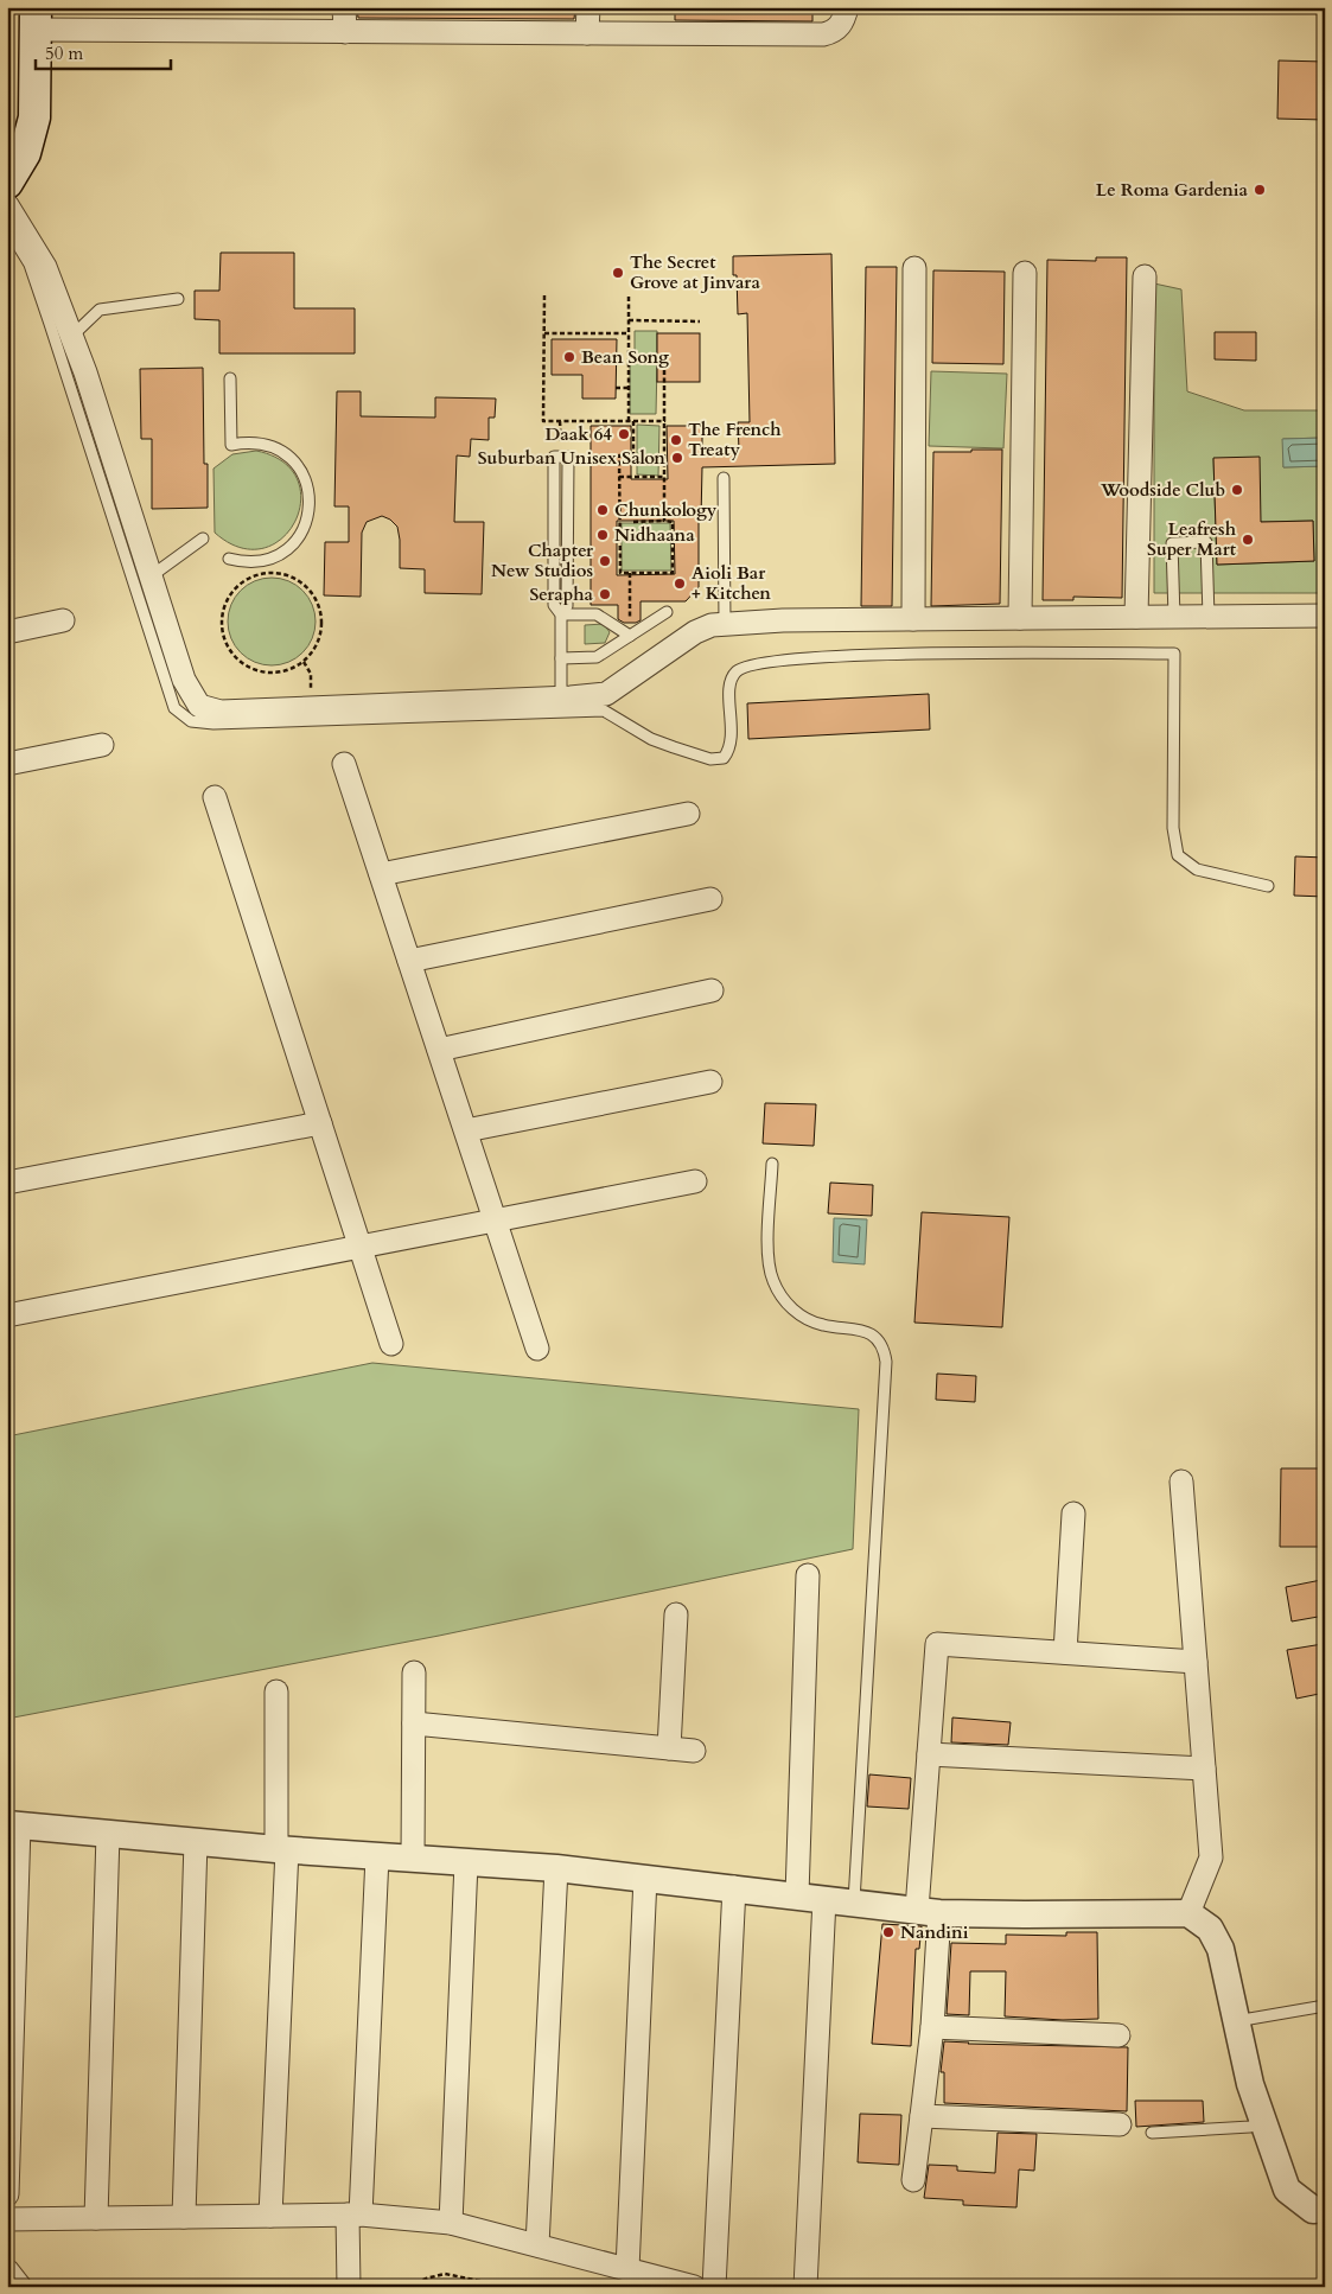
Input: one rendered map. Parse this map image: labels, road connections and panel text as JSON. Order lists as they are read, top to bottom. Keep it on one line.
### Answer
{"places":["Le Roma Gardenia","The Secret Grove at Jinvara","Bean Song","Daak 64","The French Treaty","Suburban Unisex Salon","Woodside Club","Chunkology","Nidhaana","Leafresh Super Mart","Chapter New Studios","Aioli Bar + Kitchen","Serapha","Nandini"],"scale_bar":"50 m"}
